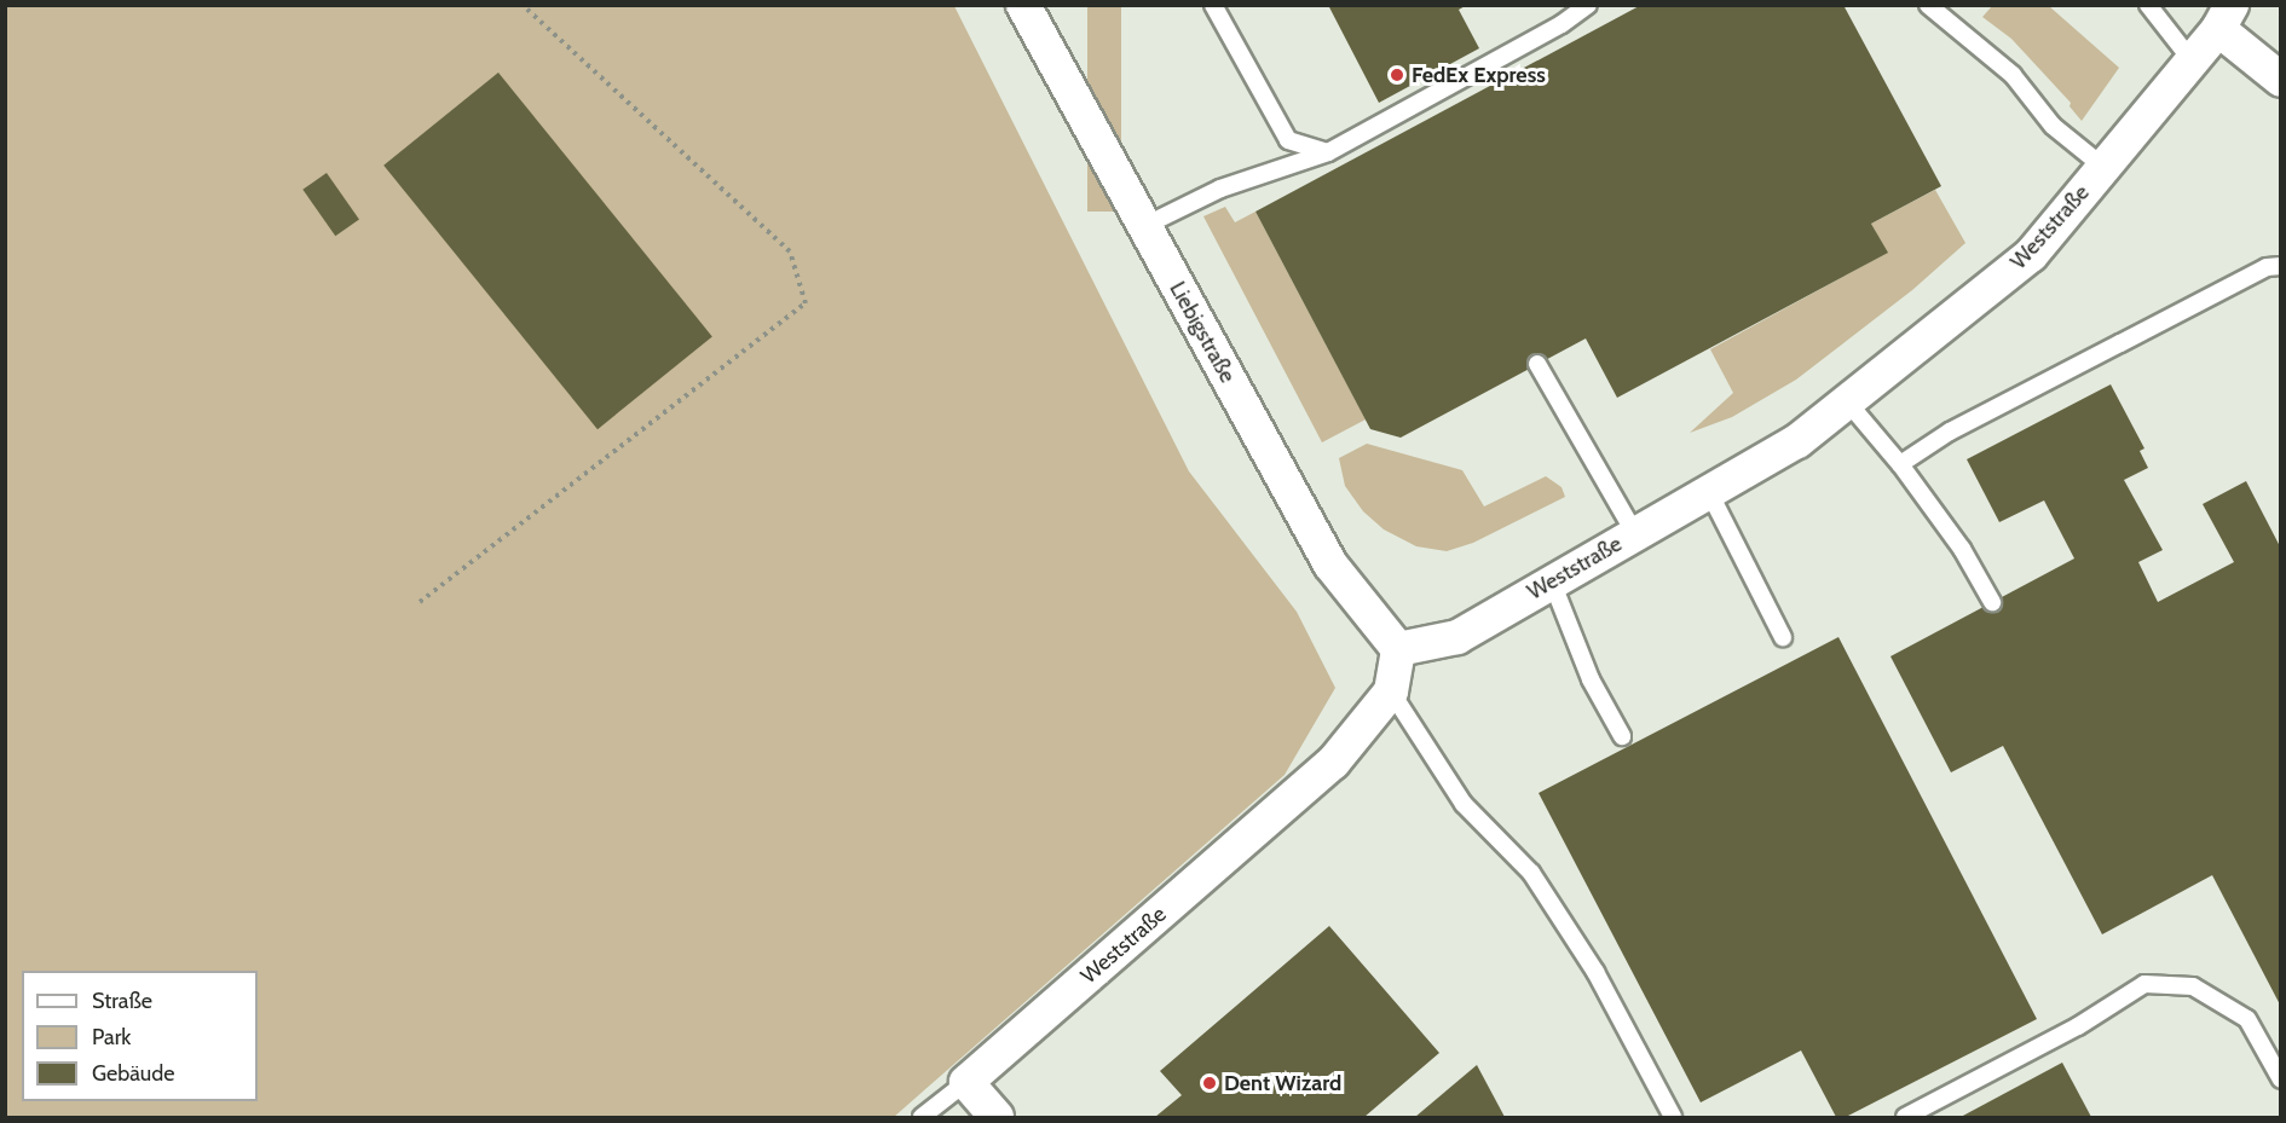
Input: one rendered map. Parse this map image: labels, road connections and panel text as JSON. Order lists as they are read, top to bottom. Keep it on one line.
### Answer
{"streets":{"street":["Weststraße","Liebigstraße"]},"crossings":[["Weststraße","Liebigstraße"]],"places":["FedEx Express","Dent Wizard"],"legend":["Straße","Park","Gebäude"]}
